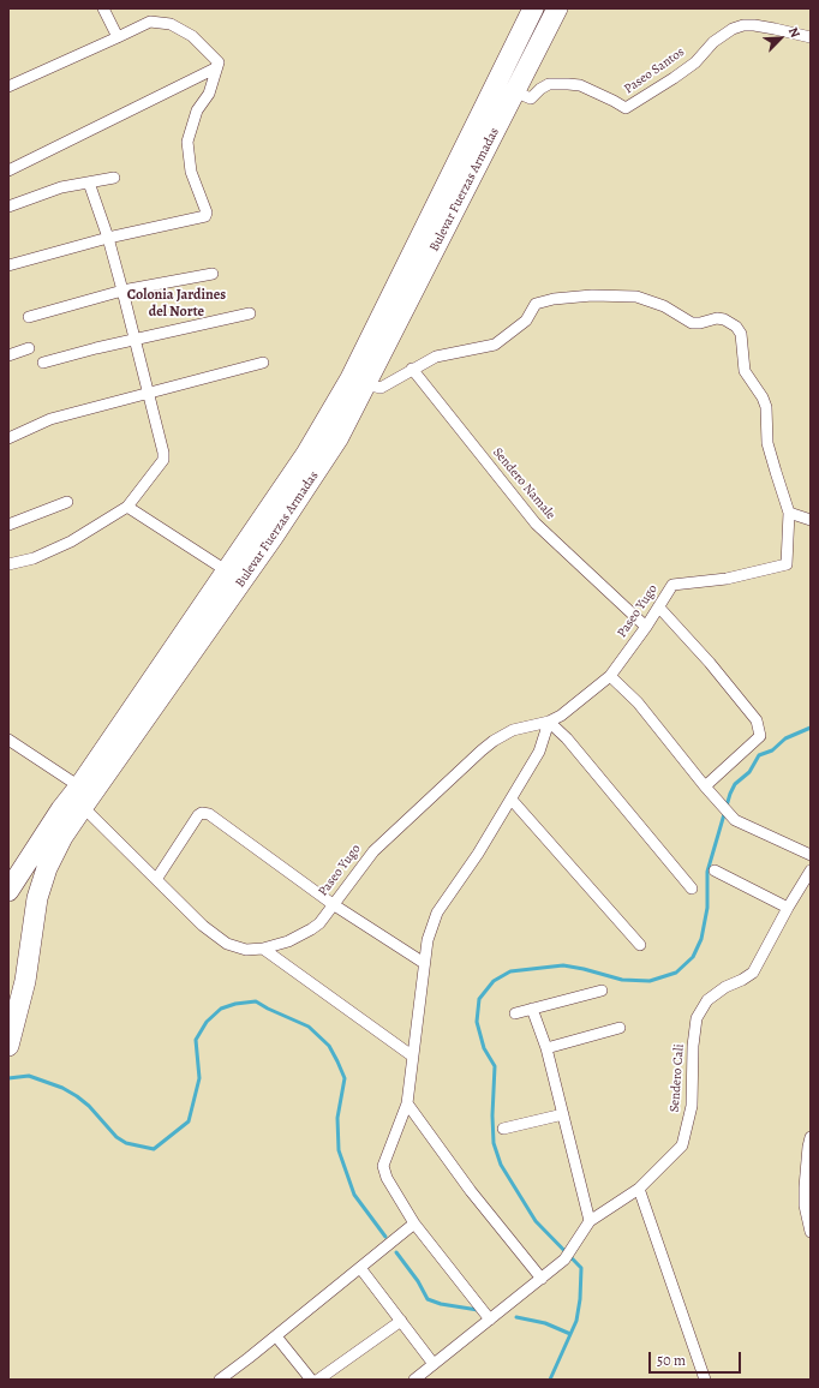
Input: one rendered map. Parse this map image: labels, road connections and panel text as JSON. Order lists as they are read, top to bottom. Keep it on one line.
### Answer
{"streets":{"highway":["Bulevar Fuerzas Armadas"],"street":["Paseo Santos","Sendero Namale","Paseo Yugo","Sendero Cali"]},"crossings":[["Paseo Santos","Bulevar Fuerzas Armadas"],["Bulevar Fuerzas Armadas","Paseo Yugo"],["Sendero Namale","Paseo Yugo"]],"districts":["Colonia Jardines del Norte"],"scale_bar":"50 m","north":"top right"}
